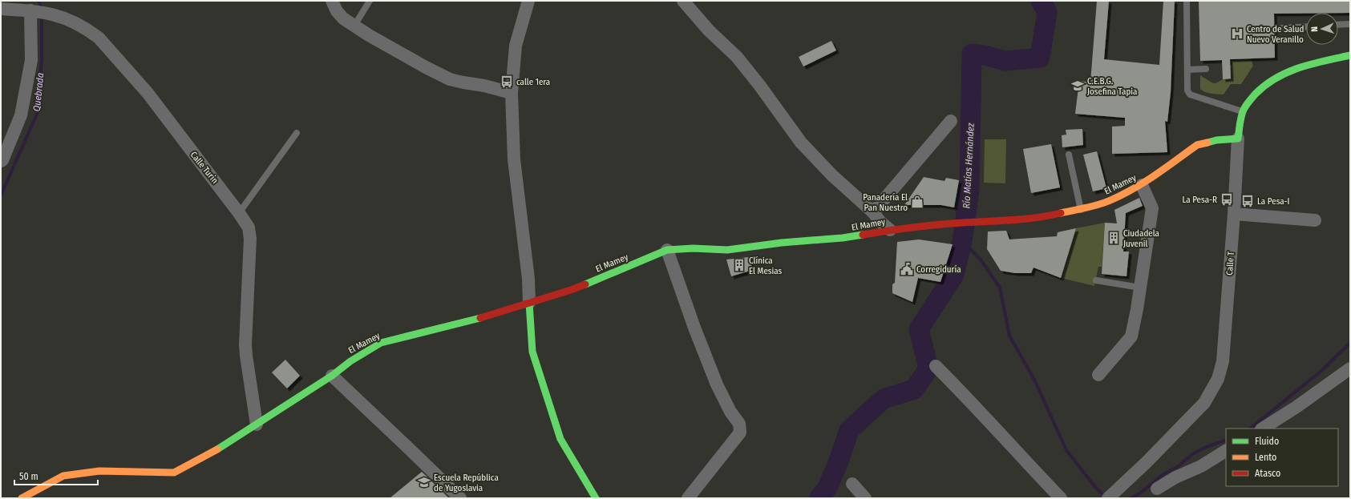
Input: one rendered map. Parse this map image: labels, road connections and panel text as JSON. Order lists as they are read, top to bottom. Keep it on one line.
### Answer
{"streets":{"street":["Calle Turin","El Mamey","Calle T"]},"crossings":[["Calle Turin","El Mamey"],["El Mamey","Calle T"]],"water":["Quebrada","Río Matías Hernández"],"places":{"hospital":["Centro de Salud Nuevo Veranillo"],"bus stop":["calle 1era","La Pesa-R","La Pesa-I"],"school or university":["C.E.B.G. Josefina Tapia","Escuela República de Yugoslavia"],"shop":["Panadería El Pan Nuestro"],"building":["Ciudadela Juvenil","Clínica El Mesias"],"public building":["Corregiduría"]},"legend":["Fluido","Lento","Atasco"],"scale_bar":"50 m","north":"left"}
